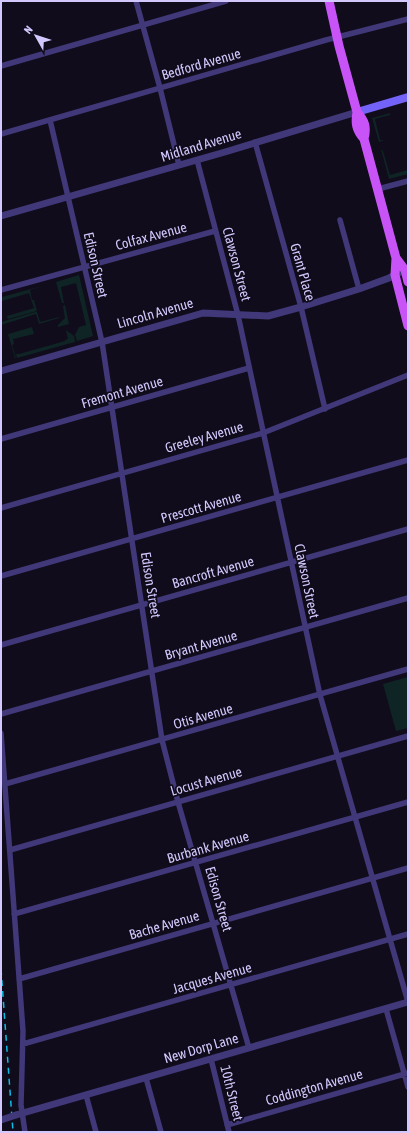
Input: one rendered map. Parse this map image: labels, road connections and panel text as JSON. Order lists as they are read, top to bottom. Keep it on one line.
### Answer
{"streets":{"main road":["Midland Avenue"],"street":["Bedford Avenue","Colfax Avenue","Clawson Street","Edison Street","Grant Place","Lincoln Avenue","Fremont Avenue","Greeley Avenue","Prescott Avenue","Bancroft Avenue","Bryant Avenue","Otis Avenue","Locust Avenue","Burbank Avenue","Bache Avenue","Jacques Avenue","New Dorp Lane","Coddington Avenue","10th Street"]},"crossings":[["Bedford Avenue","Edison Street"],["Midland Avenue","Clawson Street"],["Midland Avenue","Edison Street"],["Midland Avenue","Grant Place"],["Colfax Avenue","Clawson Street"],["Colfax Avenue","Edison Street"],["Clawson Street","Lincoln Avenue"],["Clawson Street","Fremont Avenue"],["Clawson Street","Greeley Avenue"],["Clawson Street","Prescott Avenue"],["Clawson Street","Bancroft Avenue"],["Clawson Street","Bryant Avenue"],["Clawson Street","Otis Avenue"],["Clawson Street","Locust Avenue"],["Clawson Street","Burbank Avenue"],["Clawson Street","Bache Avenue"],["Clawson Street","Jacques Avenue"],["Clawson Street","New Dorp Lane"],["Edison Street","Lincoln Avenue"],["Edison Street","Fremont Avenue"],["Edison Street","Greeley Avenue"],["Edison Street","Prescott Avenue"],["Edison Street","Bancroft Avenue"],["Edison Street","Bryant Avenue"],["Edison Street","Otis Avenue"],["Edison Street","Locust Avenue"],["Edison Street","Burbank Avenue"],["Edison Street","Bache Avenue"],["Edison Street","Jacques Avenue"],["Edison Street","New Dorp Lane"],["Grant Place","Lincoln Avenue"],["Grant Place","Greeley Avenue"],["New Dorp Lane","10th Street"],["Coddington Avenue","10th Street"]],"north":"top left"}
